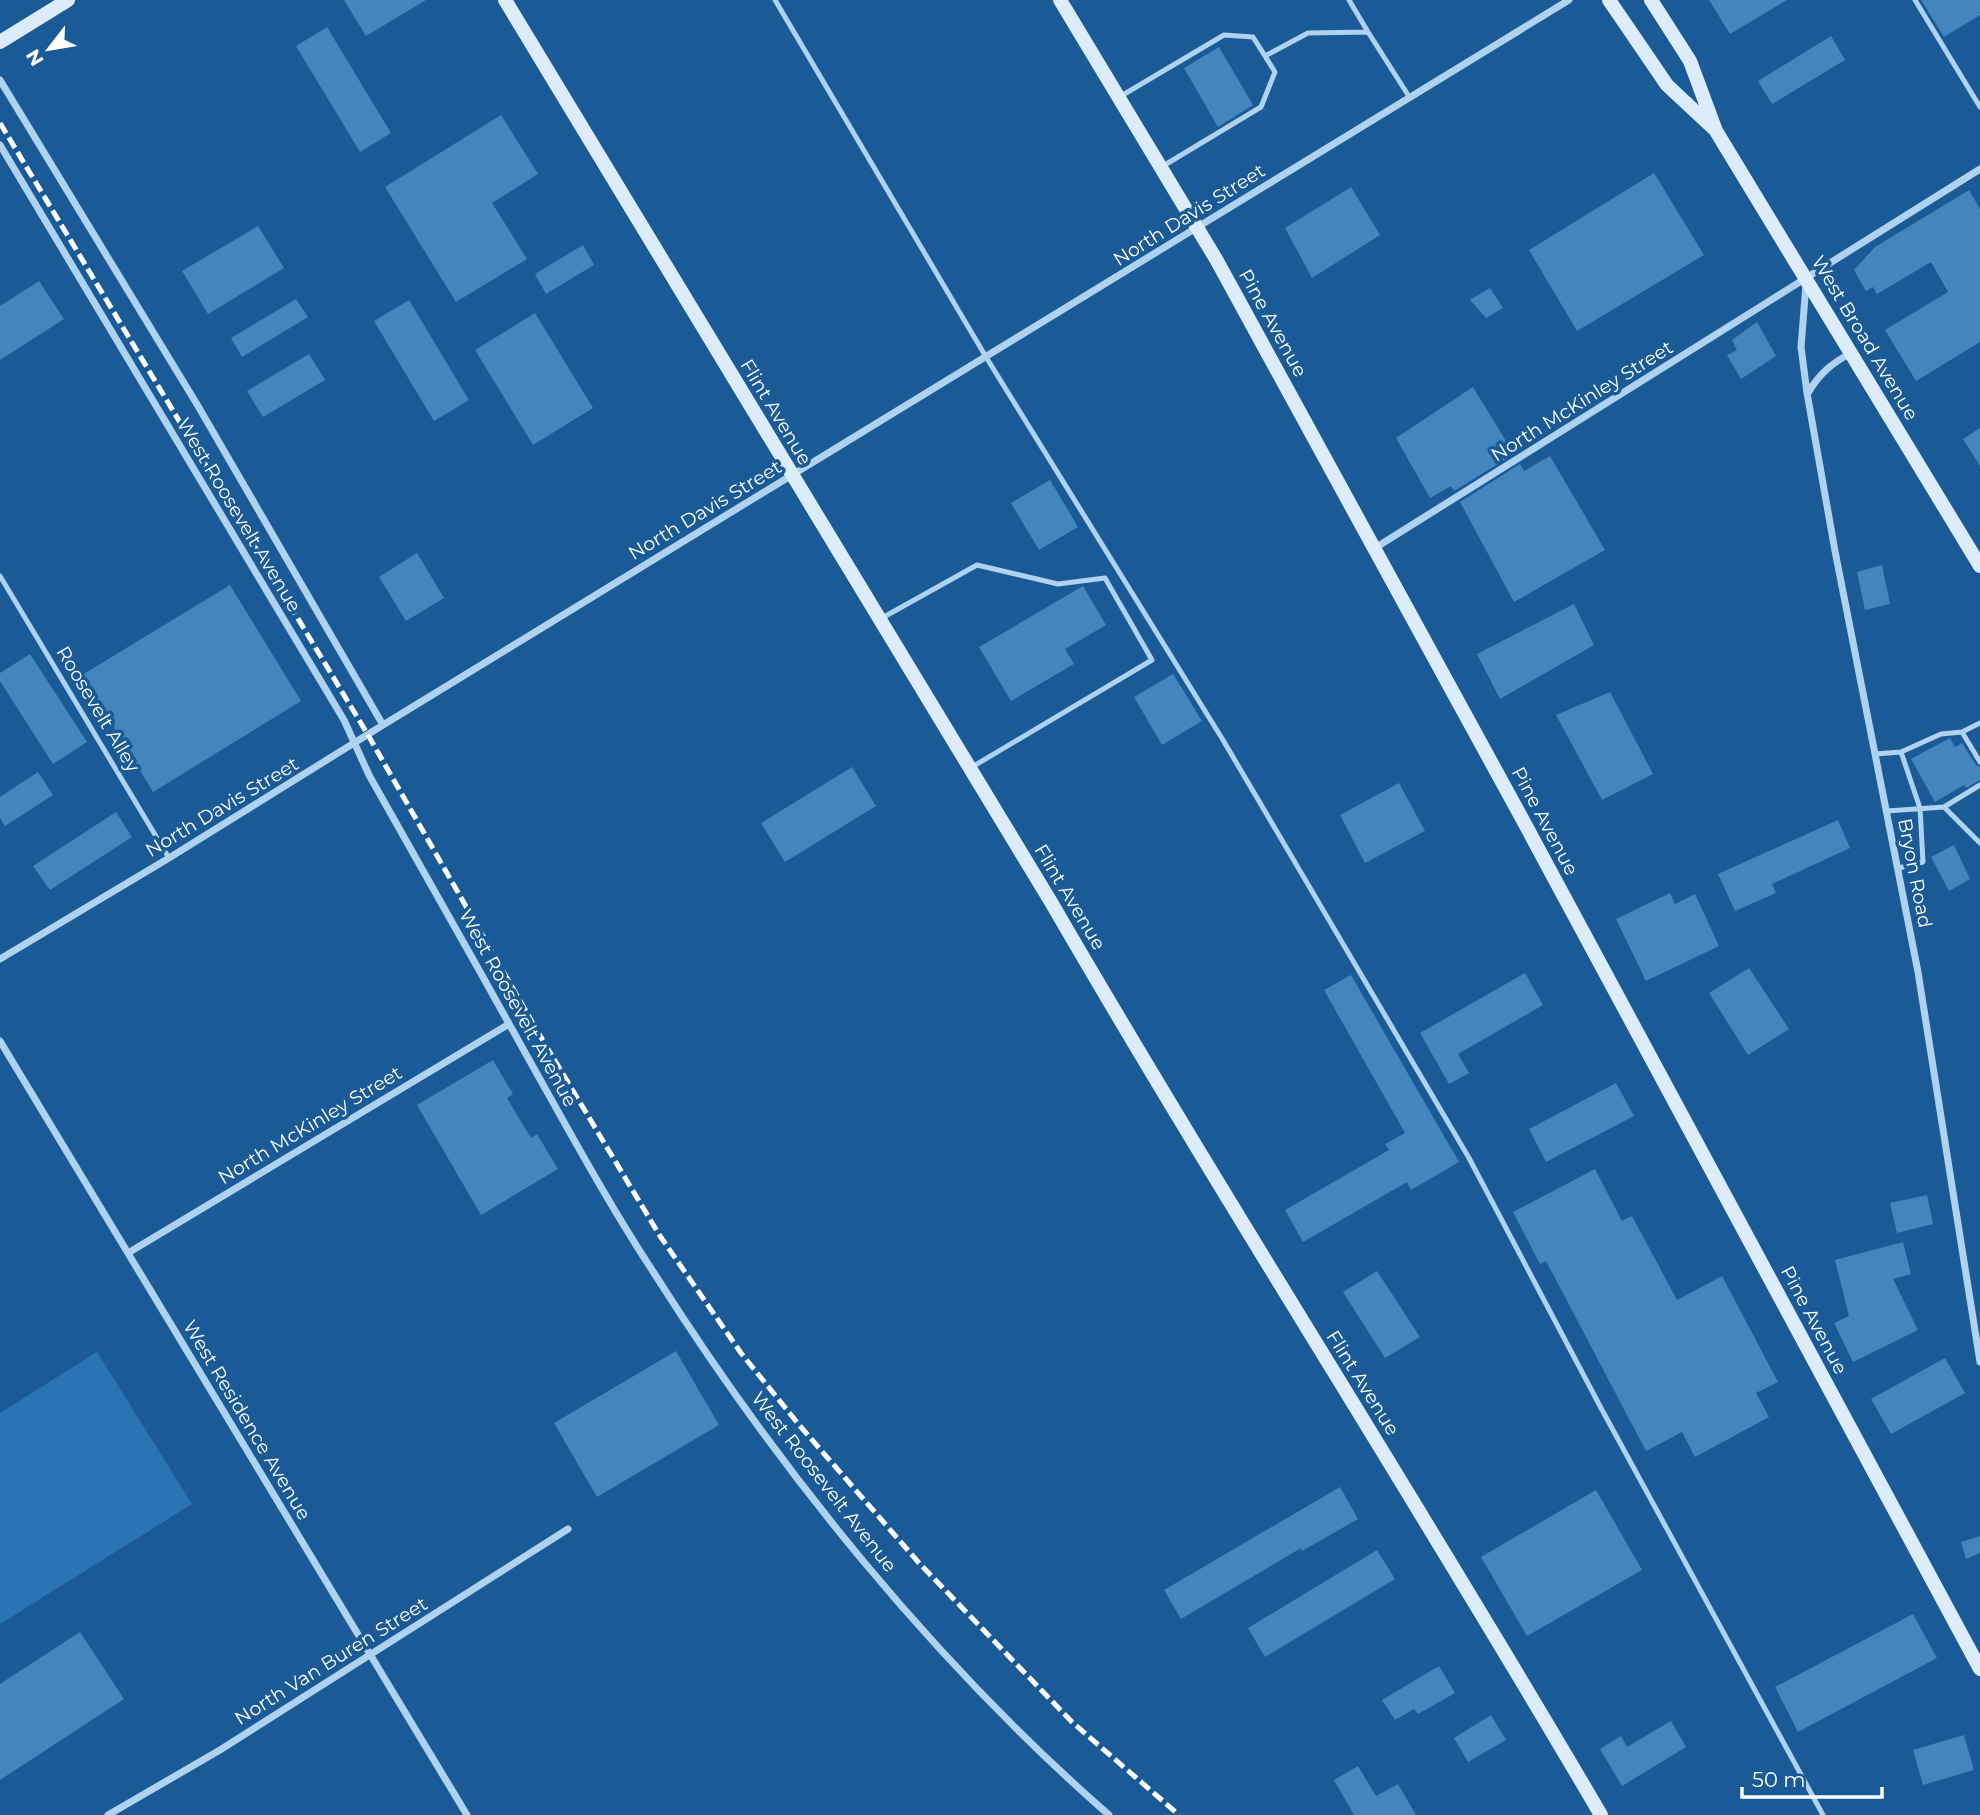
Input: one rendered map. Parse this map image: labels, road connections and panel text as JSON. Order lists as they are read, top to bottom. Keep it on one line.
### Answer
{"streets":{"main road":["Pine Avenue","West Broad Avenue","Flint Avenue"],"street":["North Davis Street","North McKinley Street","West Roosevelt Avenue","Bryon Road","West Residence Avenue","North Van Buren Street"],"lane":["Roosevelt Alley"]},"crossings":[["North Davis Street","Pine Avenue"],["North Davis Street","Flint Avenue"],["North Davis Street","West Roosevelt Avenue"],["North Davis Street","Roosevelt Alley"],["Pine Avenue","North McKinley Street"],["West Broad Avenue","North McKinley Street"],["West Broad Avenue","Bryon Road"],["North McKinley Street","West Roosevelt Avenue"],["North McKinley Street","Bryon Road"],["North McKinley Street","West Residence Avenue"],["West Residence Avenue","North Van Buren Street"]],"scale_bar":"50 m","north":"bottom left"}
